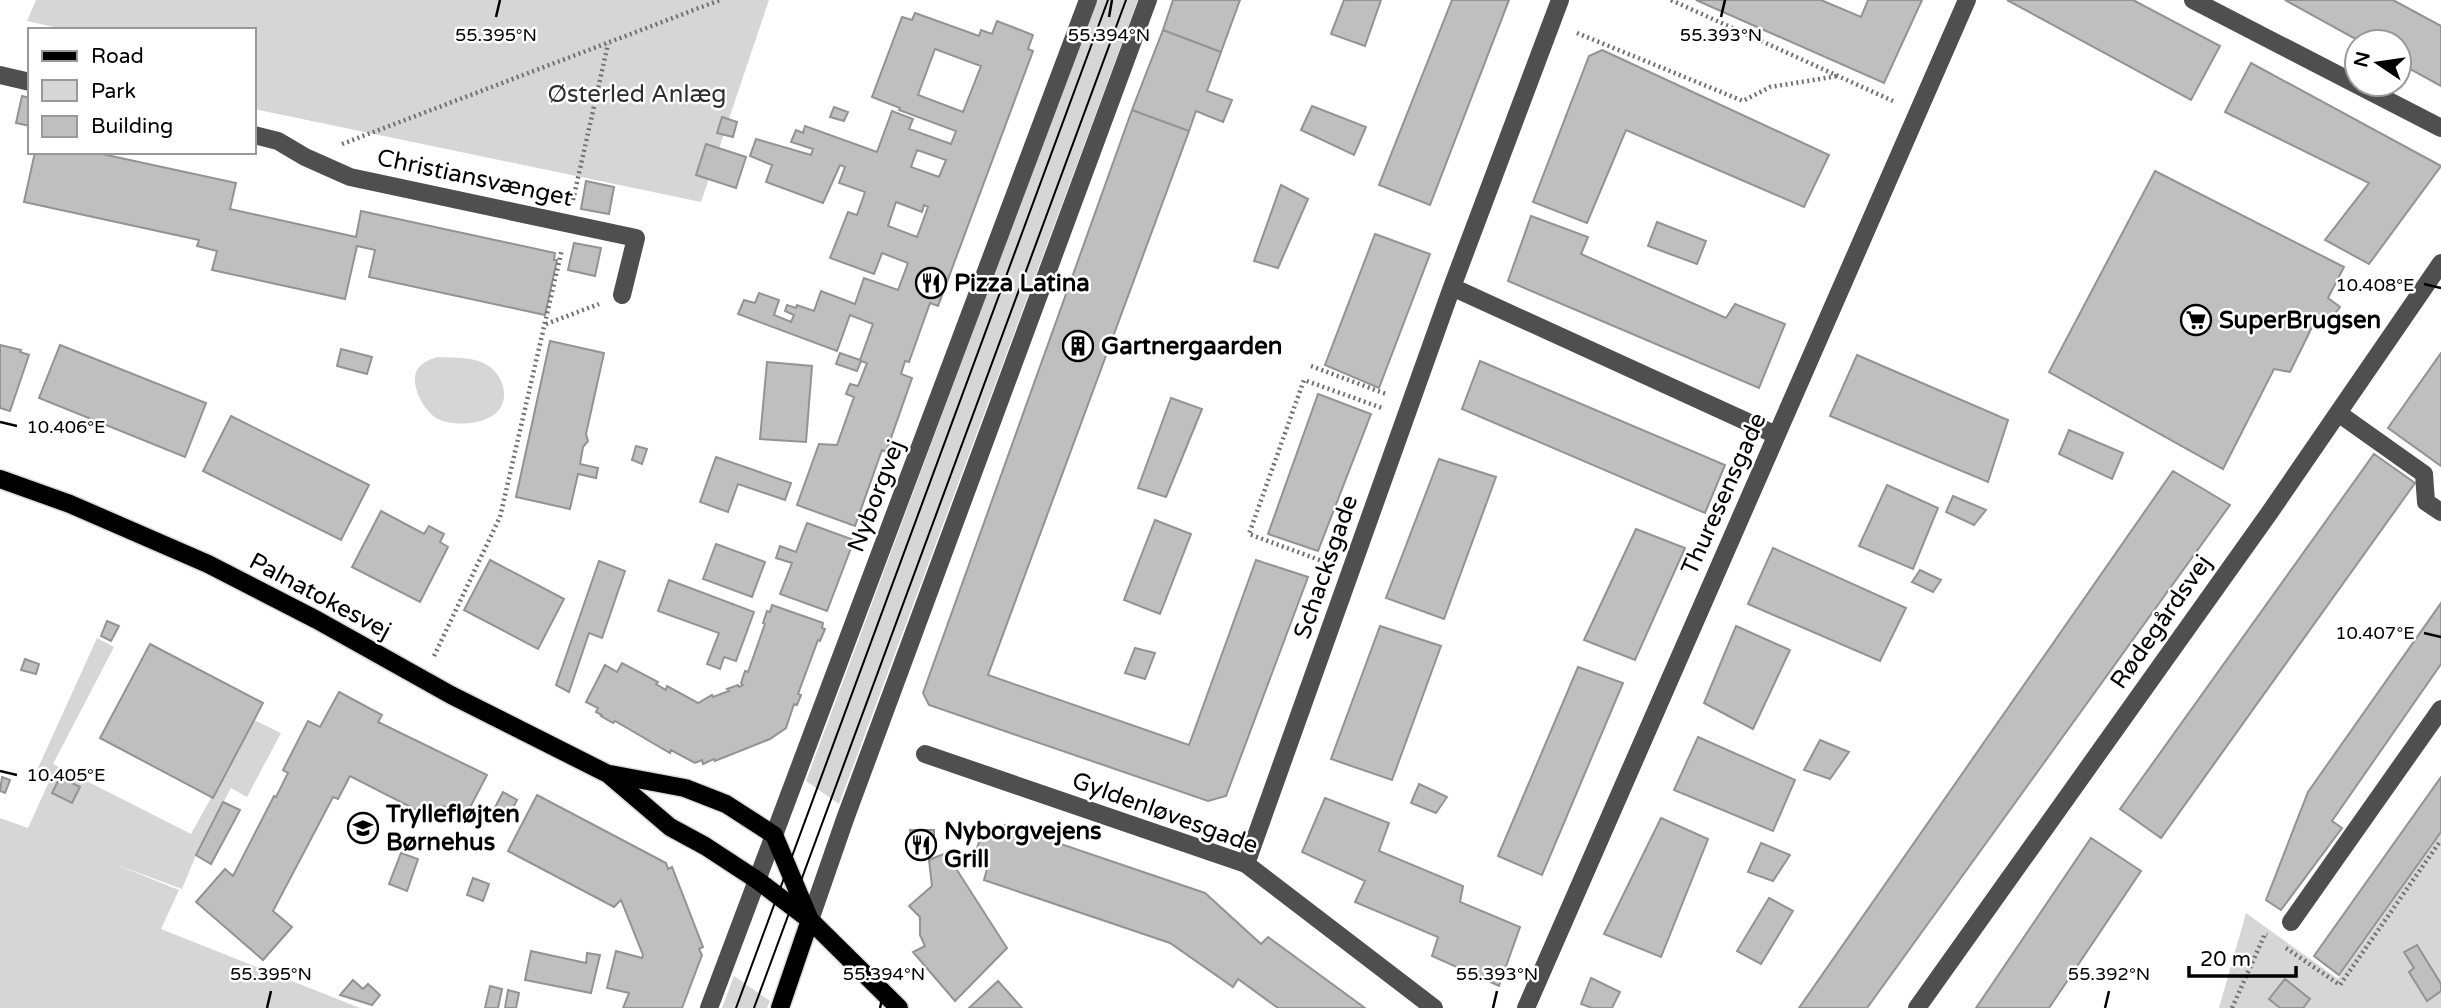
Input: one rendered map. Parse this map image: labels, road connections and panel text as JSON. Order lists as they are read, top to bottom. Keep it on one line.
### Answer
{"streets":{"main road":["Palnatokesvej"],"street":["Christiansvænget","Thuresensgade","Nyborgvej","Schacksgade","Rødegårdsvej","Gyldenløvesgade"]},"crossings":[["Nyborgvej","Palnatokesvej"],["Schacksgade","Gyldenløvesgade"]],"parks":["Østerled Anlæg"],"places":{"restaurant":["Pizza Latina","Nyborgvejens Grill"],"supermarket":["SuperBrugsen"],"building":["Gartnergaarden"],"school or university":["Tryllefløjten Børnehus"]},"legend":["Road","Park","Building"],"scale_bar":"20 m","north":"left","coordinates":["55.395°N","55.394°N","55.393°N","10.408°E","10.406°E","10.407°E","10.405°E","55.392°N"]}
